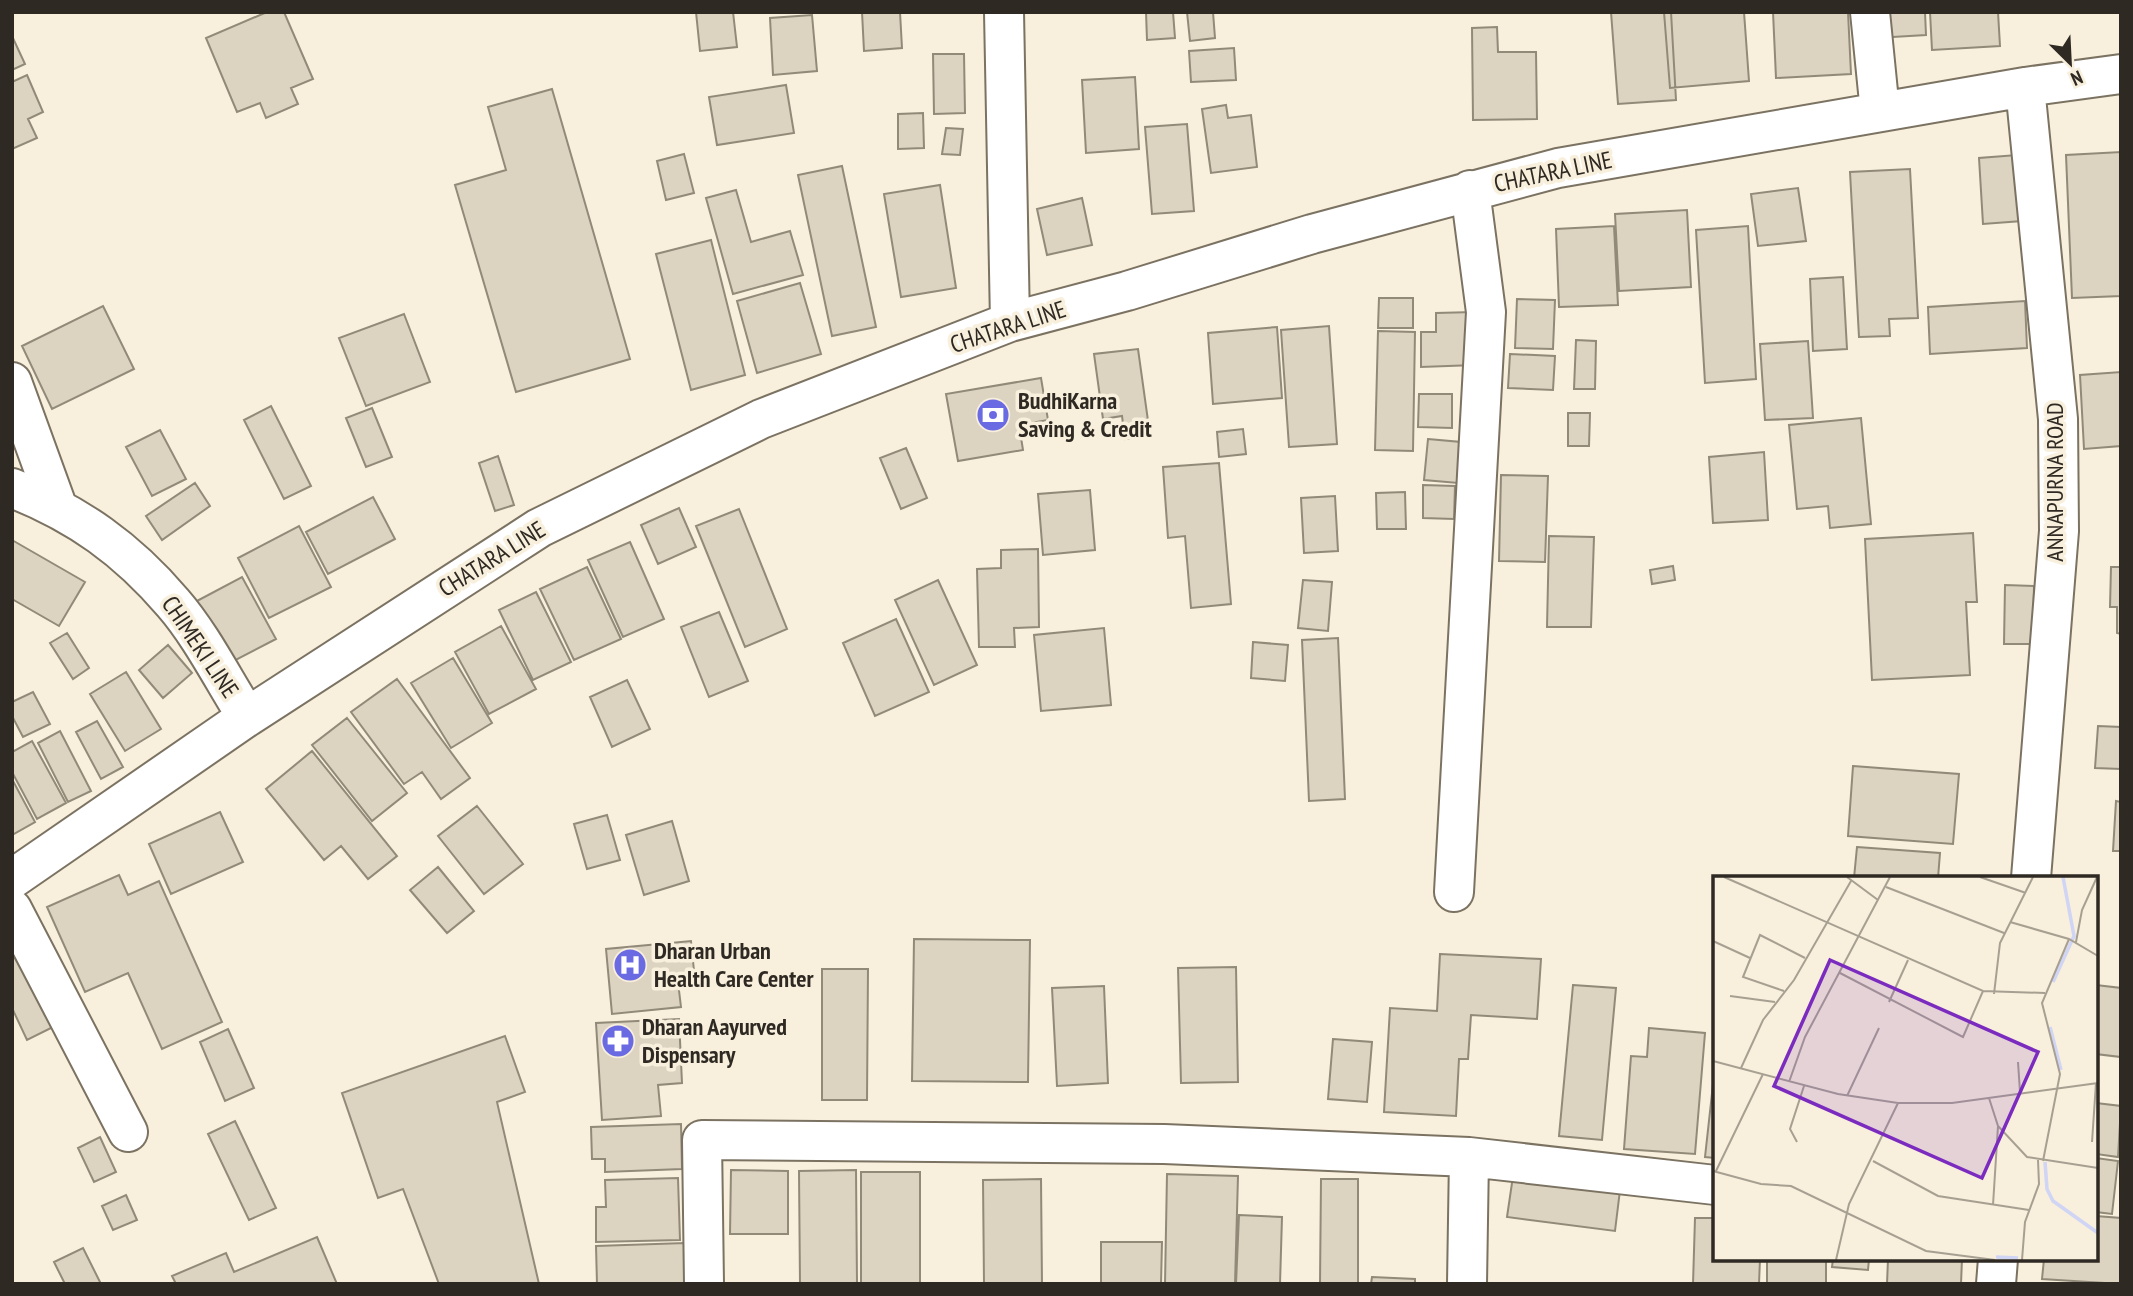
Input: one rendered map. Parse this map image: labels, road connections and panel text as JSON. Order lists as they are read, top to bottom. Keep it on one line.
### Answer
{"streets":{"street":["CHATARA LINE","ANNAPURNA ROAD","CHIMEKI LINE"]},"crossings":[["CHATARA LINE","ANNAPURNA ROAD"],["CHATARA LINE","CHIMEKI LINE"]],"places":{"bank":["BudhiKarna Saving & Credit"],"hospital":["Dharan Urban Health Care Center"],"pharmacy":["Dharan Aayurved Dispensary"]},"north":"bottom right"}
